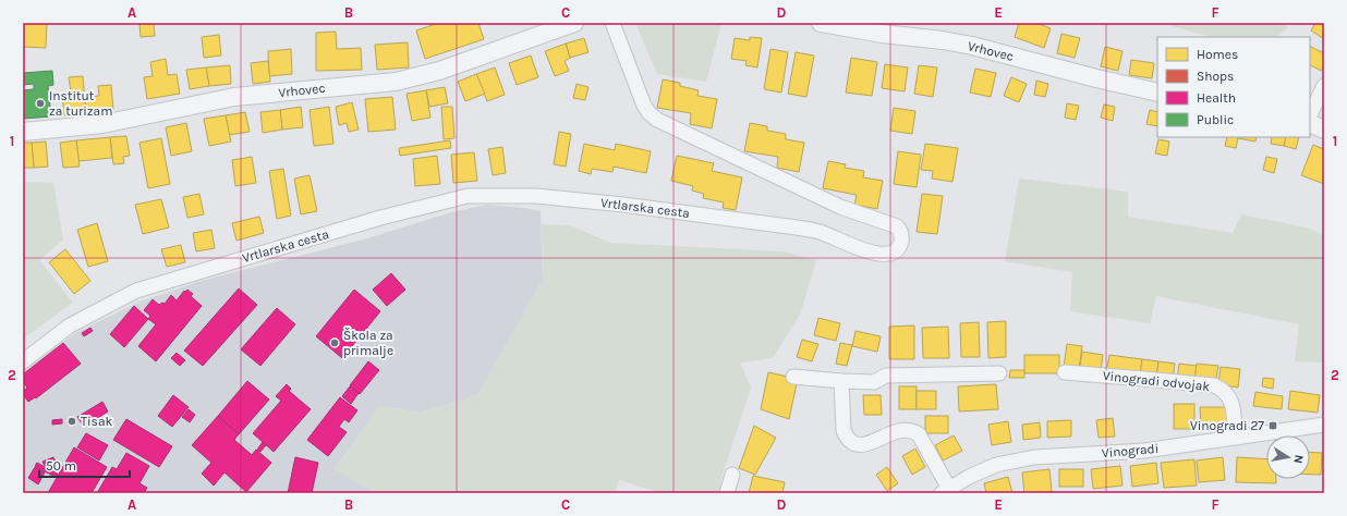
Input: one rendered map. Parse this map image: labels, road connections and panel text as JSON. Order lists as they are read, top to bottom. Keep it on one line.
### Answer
{"streets":{"street":["Vrhovec","Vrtlarska cesta","Vinogradi odvojak","Vinogradi"]},"crossings":[["Vinogradi odvojak","Vinogradi"]],"places":{"other":["Institut za turizam","Škola za primalje","Tisak"],"transit":["Vinogradi 27"]},"legend":["Homes","Shops","Health","Public"],"scale_bar":"50 m","north":"right","grid":{"columns":["A","B","C","D","E","F"],"rows":["1","2"]}}
